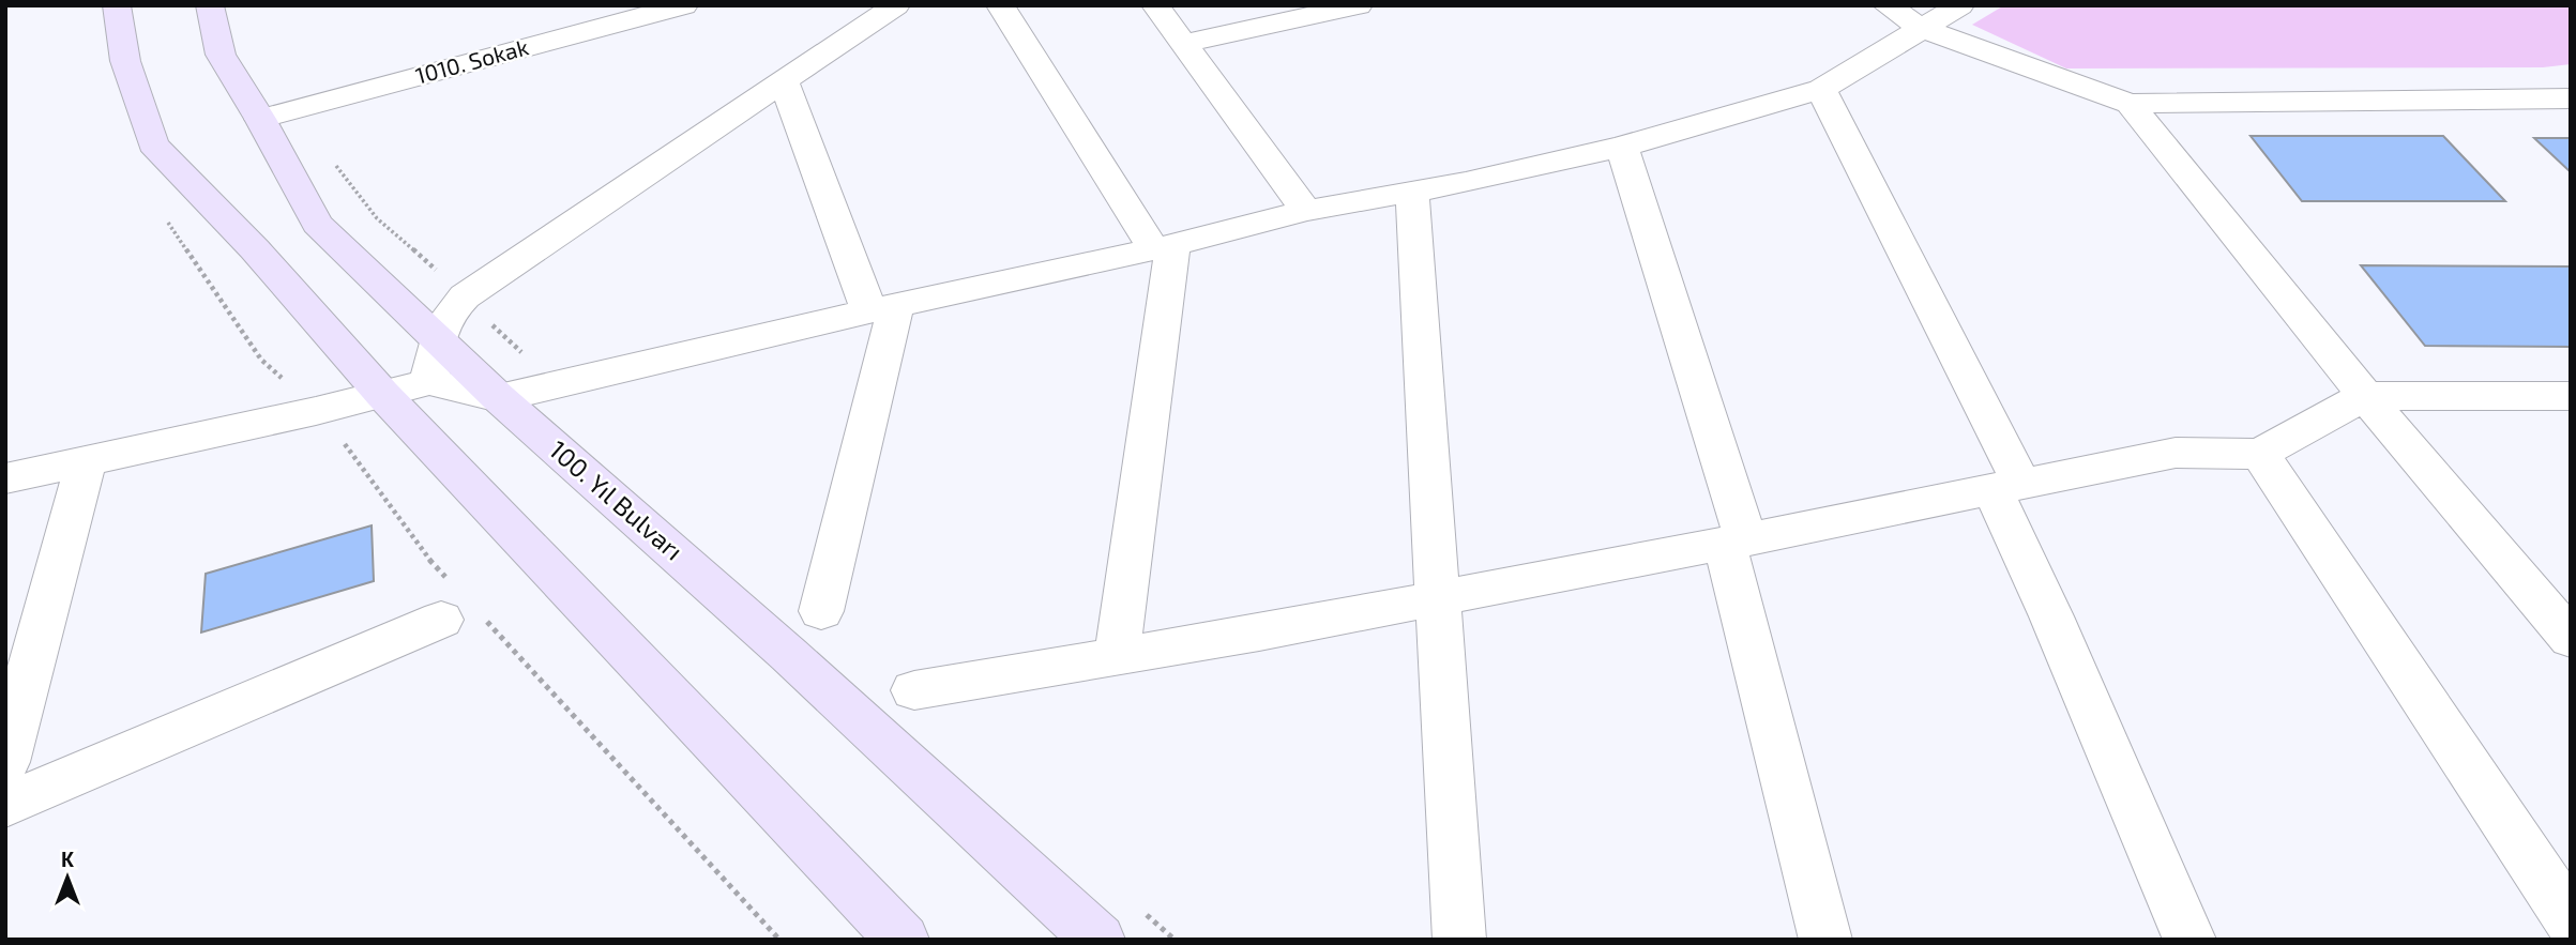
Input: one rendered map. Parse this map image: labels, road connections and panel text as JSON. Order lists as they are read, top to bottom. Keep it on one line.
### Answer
{"streets":{"main road":["100. Yıl Bulvarı"],"street":["1010. Sokak"]},"crossings":[["1010. Sokak","100. Yıl Bulvarı"]],"north":"top"}
